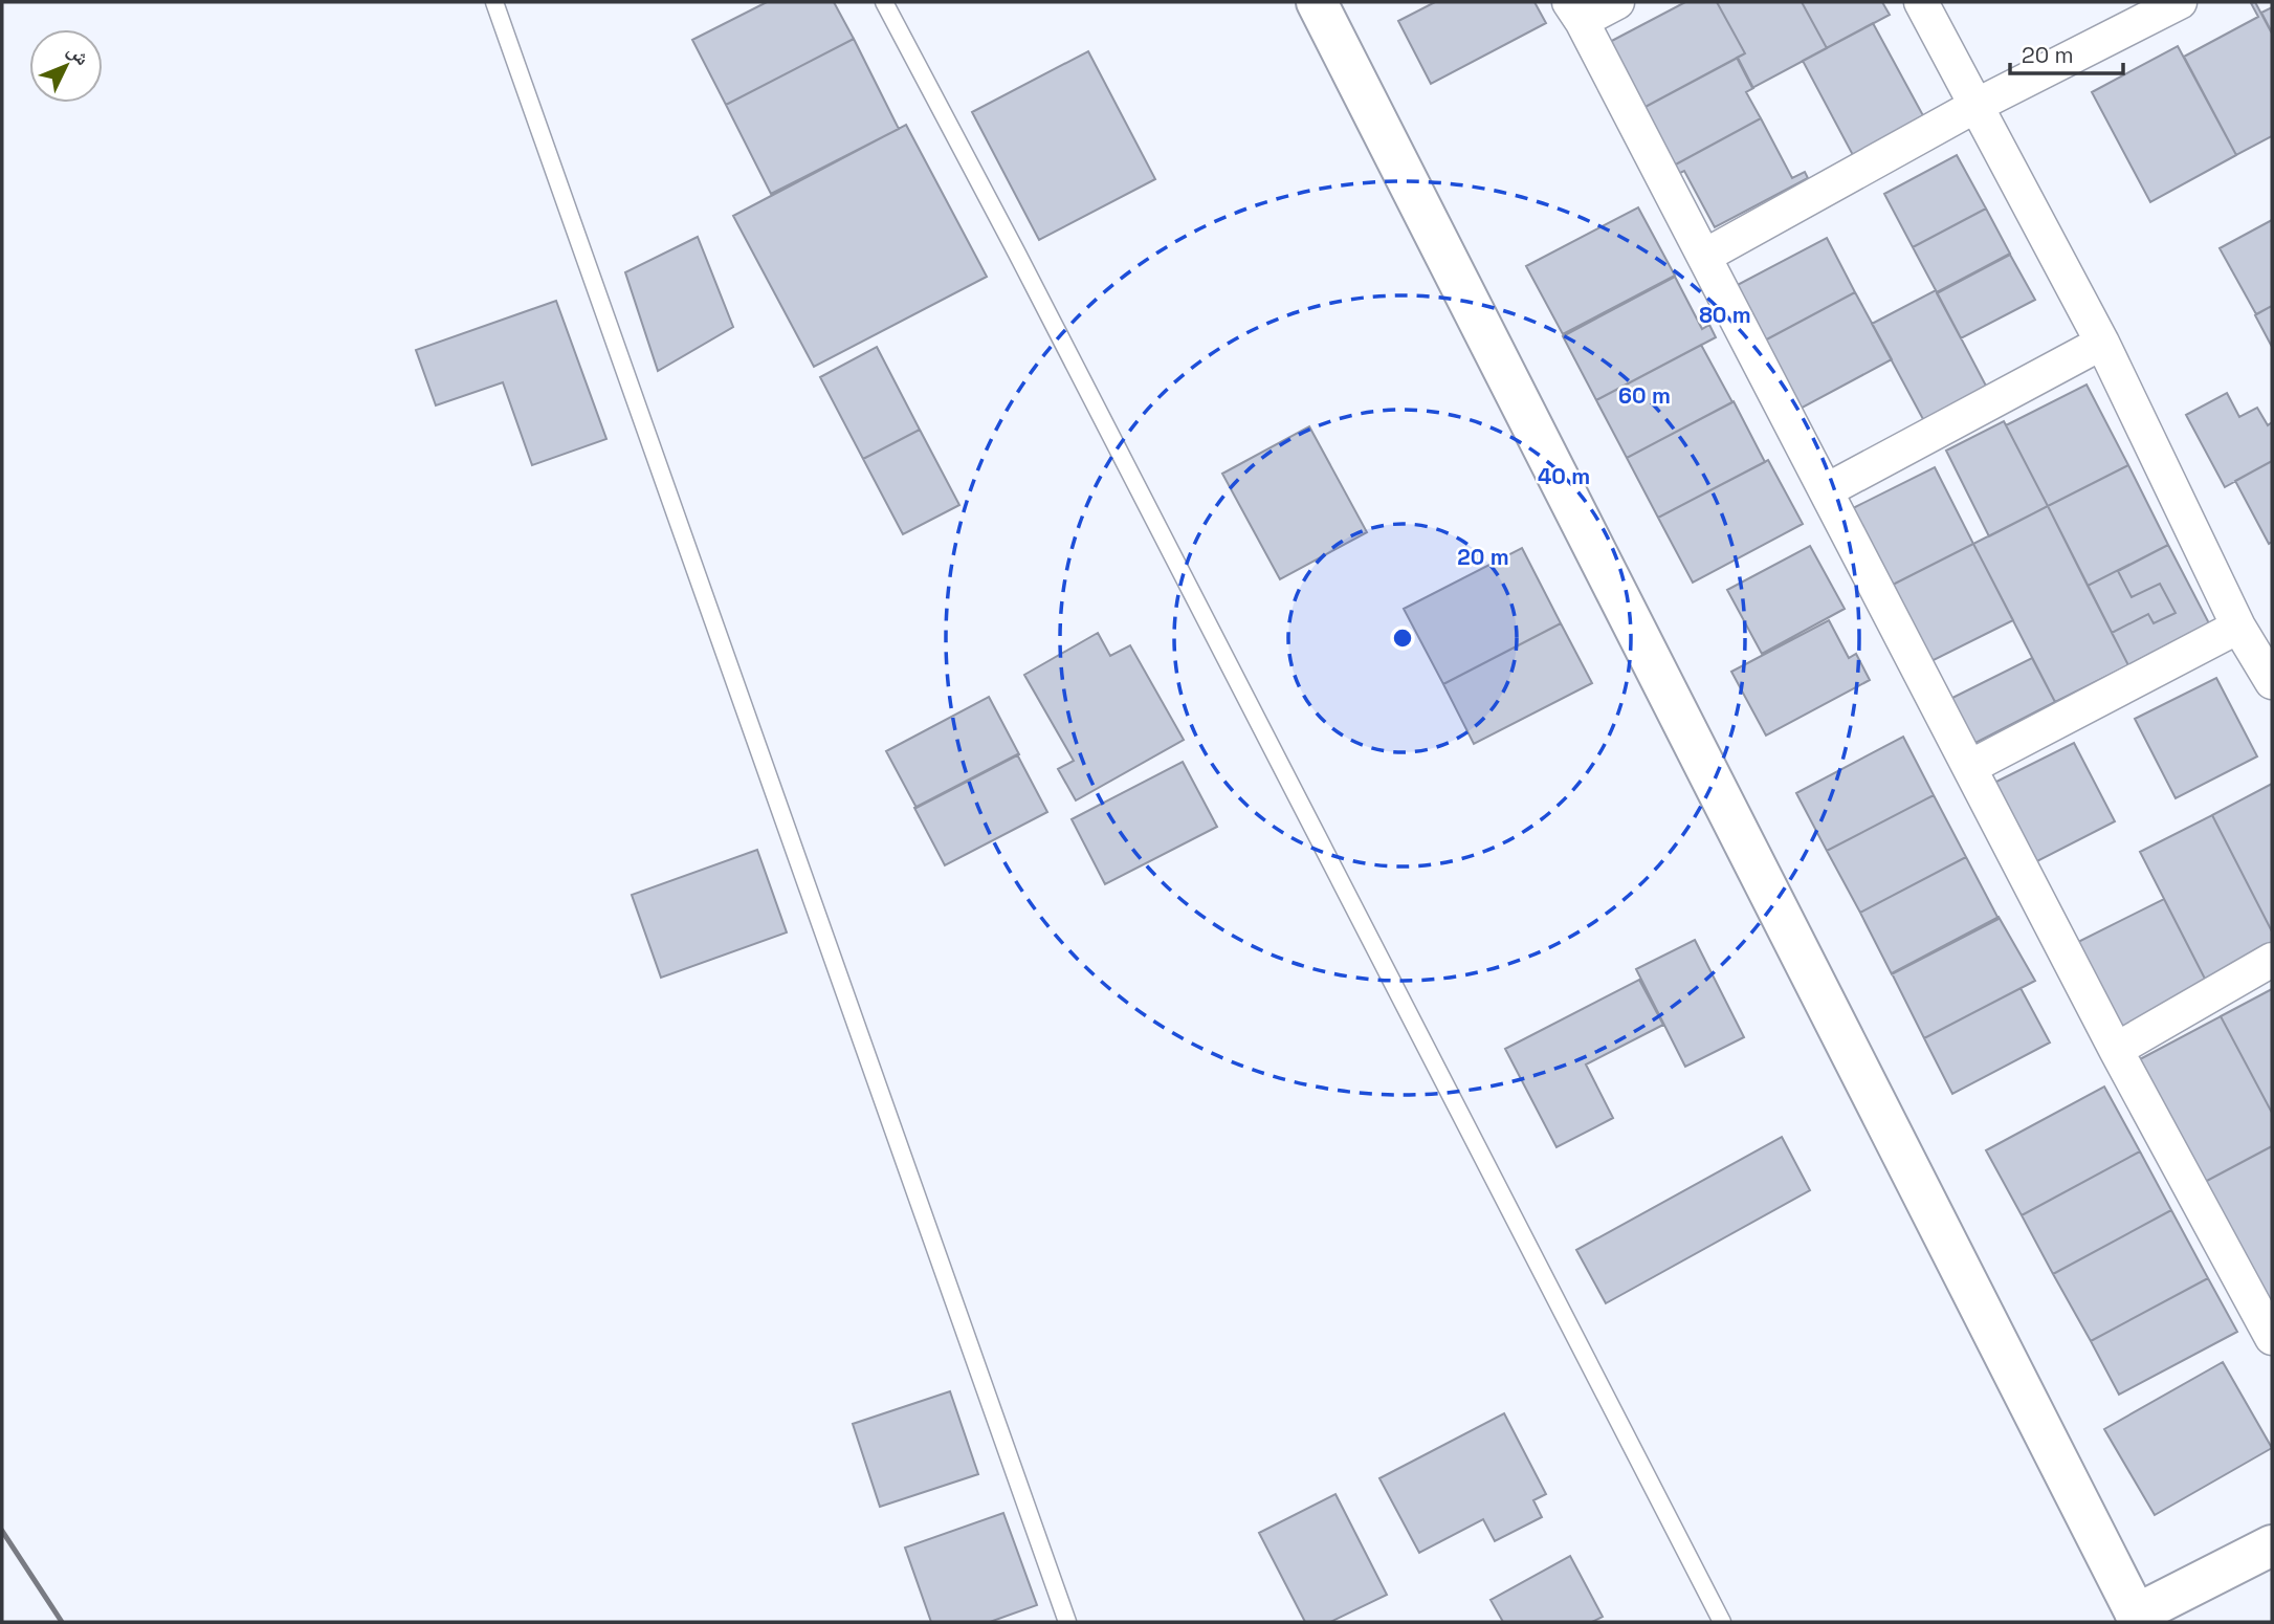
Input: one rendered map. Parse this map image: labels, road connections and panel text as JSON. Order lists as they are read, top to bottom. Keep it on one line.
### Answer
{"scale_bar":"20 m","north":"top right","rings":["80 m","60 m","40 m","20 m"]}
